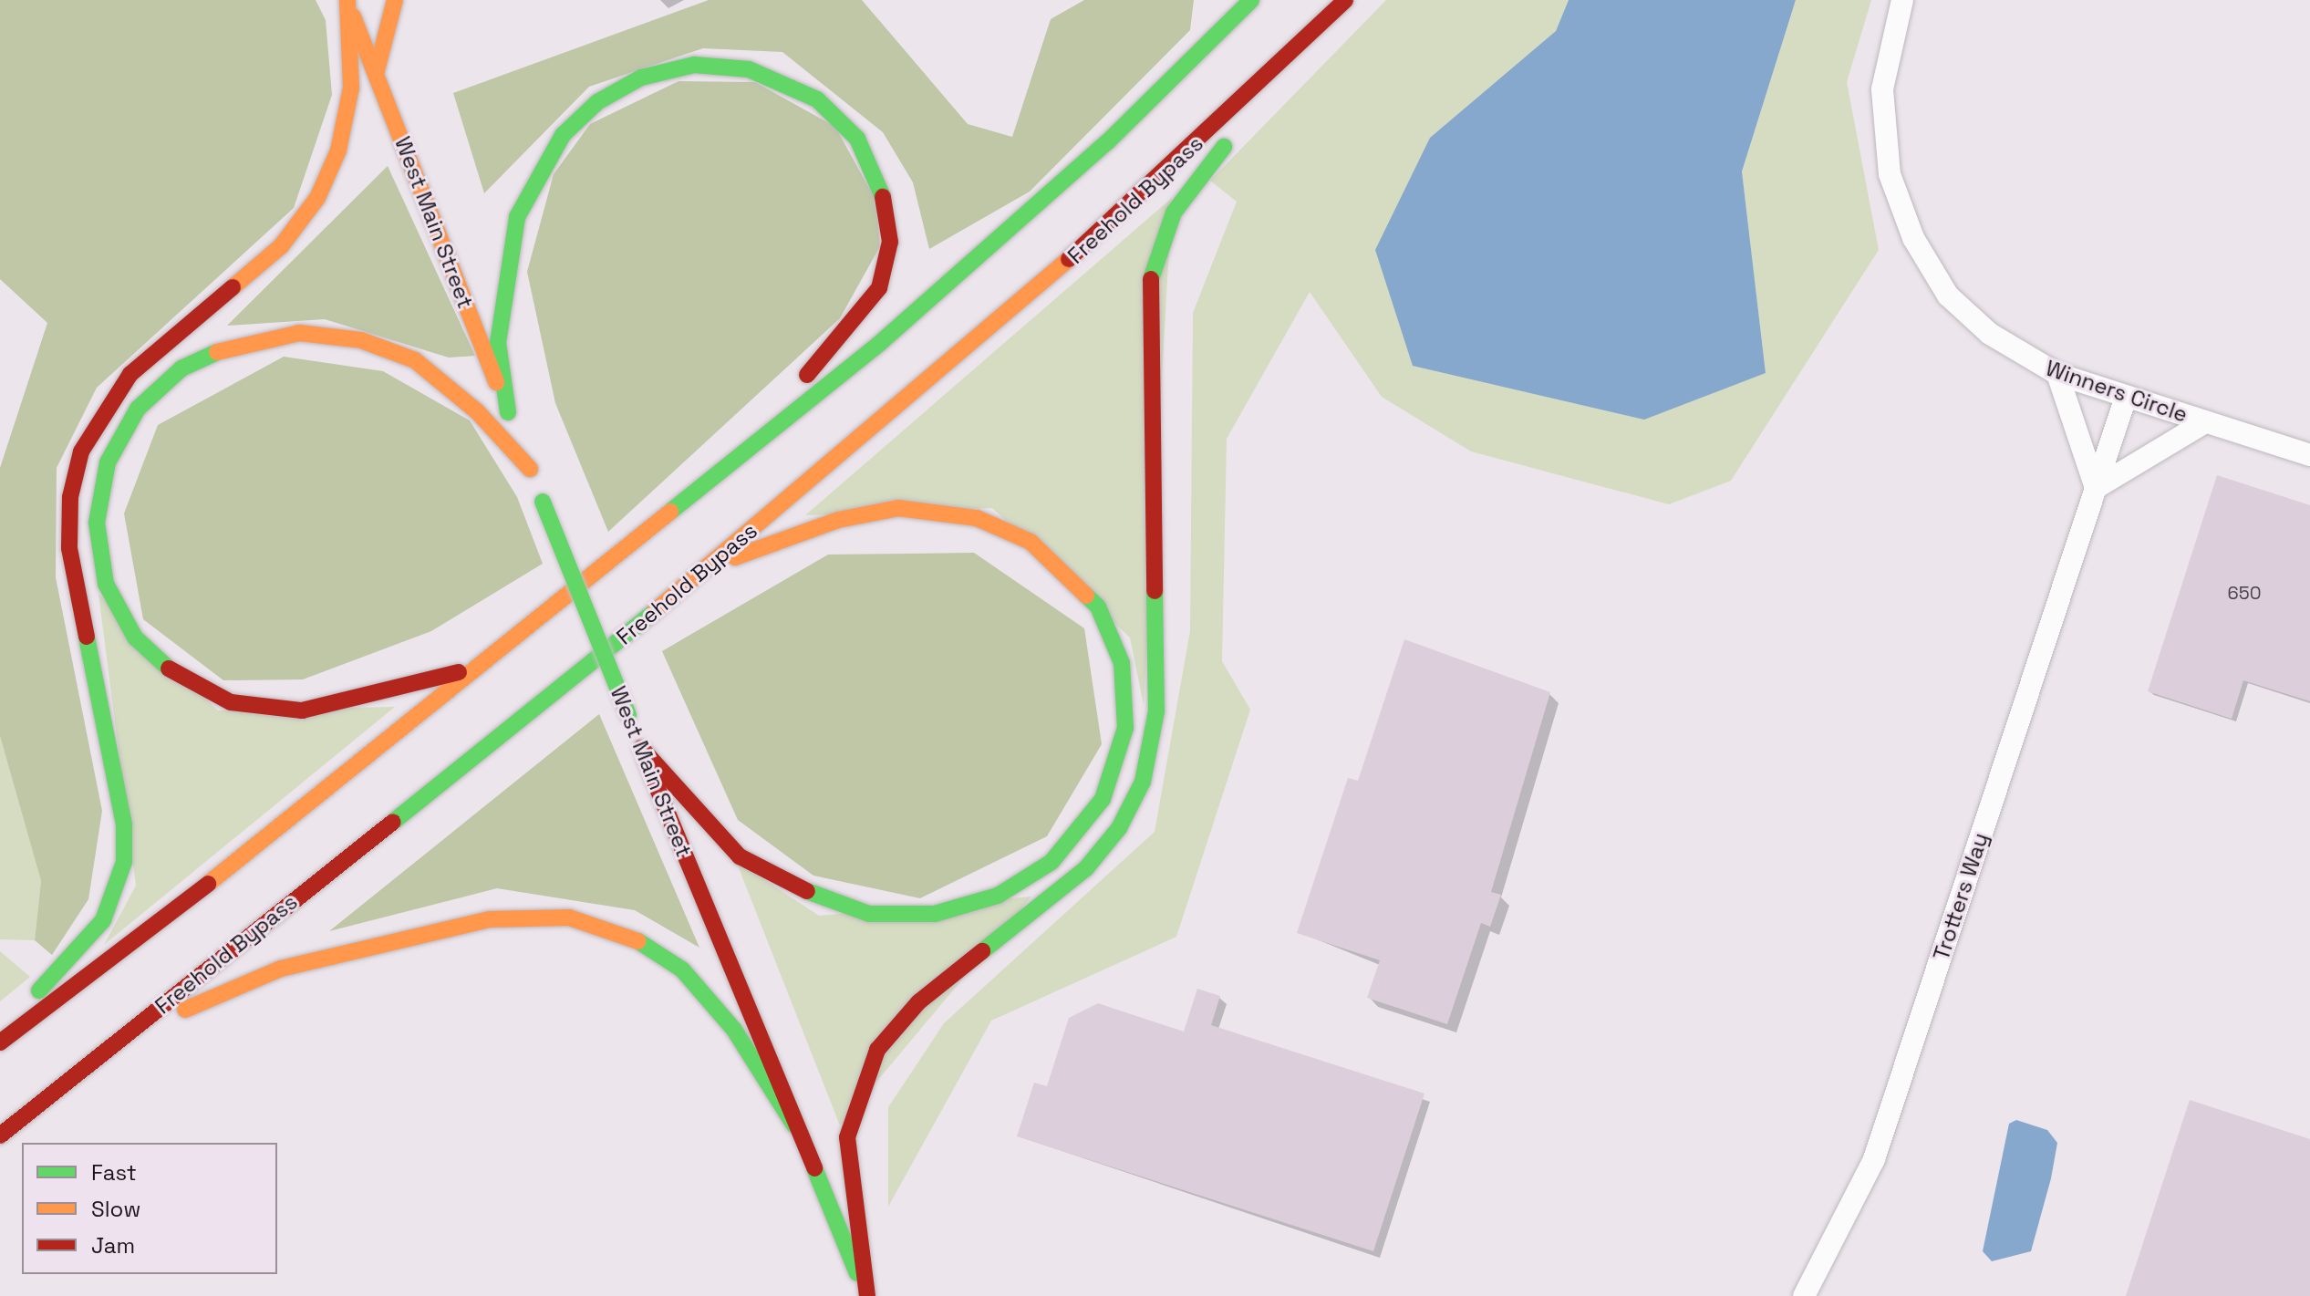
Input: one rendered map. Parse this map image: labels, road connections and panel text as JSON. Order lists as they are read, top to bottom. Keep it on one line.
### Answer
{"streets":{"main road":["Freehold Bypass","West Main Street"],"street":["Winners Circle","Trotters Way"]},"crossings":[["Winners Circle","Trotters Way"]],"house_numbers":["650"],"legend":["Fast","Slow","Jam"]}
